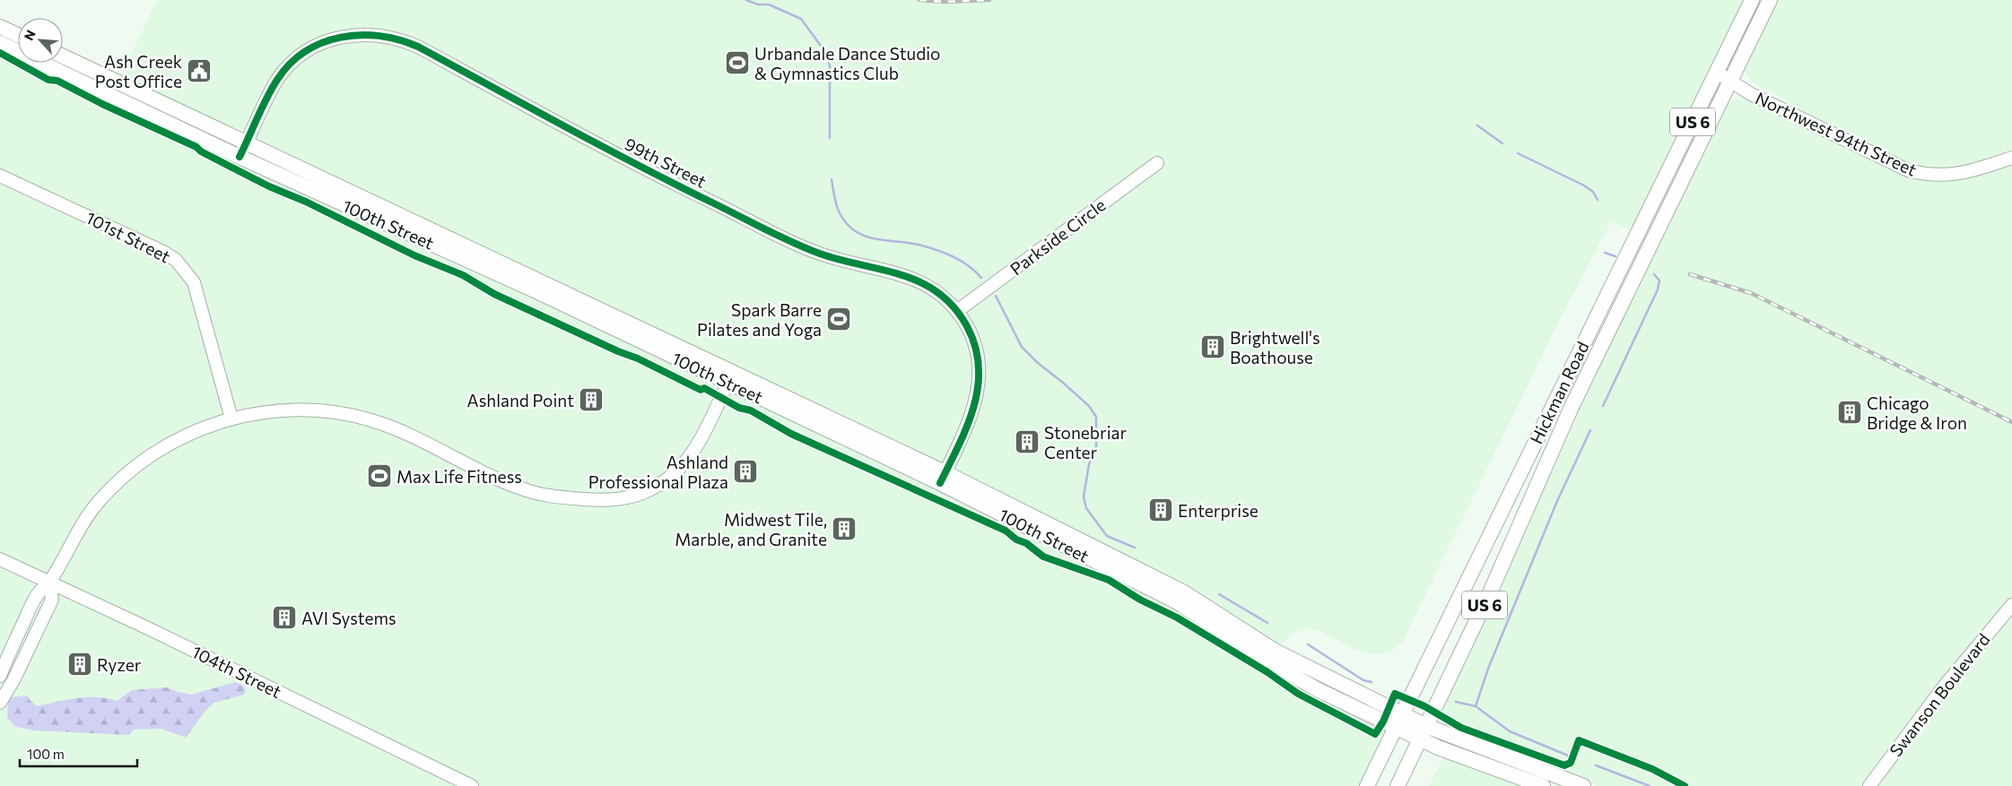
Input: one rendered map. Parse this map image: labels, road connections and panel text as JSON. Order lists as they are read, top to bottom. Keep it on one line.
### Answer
{"streets":{"main road":["US 6","100th Street","Hickman Road"],"street":["Northwest 94th Street","99th Street","101st Street","Parkside Circle","104th Street","Swanson Boulevard"]},"crossings":[["Northwest 94th Street","Hickman Road"],["99th Street","100th Street"],["99th Street","Parkside Circle"],["100th Street","Hickman Road"]],"places":{"sports":["Urbandale Dance Studio & Gymnastics Club","Spark Barre Pilates and Yoga","Max Life Fitness"],"public building":["Ash Creek Post Office"],"building":["Brightwell's Boathouse","Ashland Point","Chicago Bridge & Iron","Stonebriar Center","Ashland Professional Plaza","Enterprise","Midwest Tile, Marble, and Granite","AVI Systems","Ryzer"]},"scale_bar":"100 m","north":"top left"}
